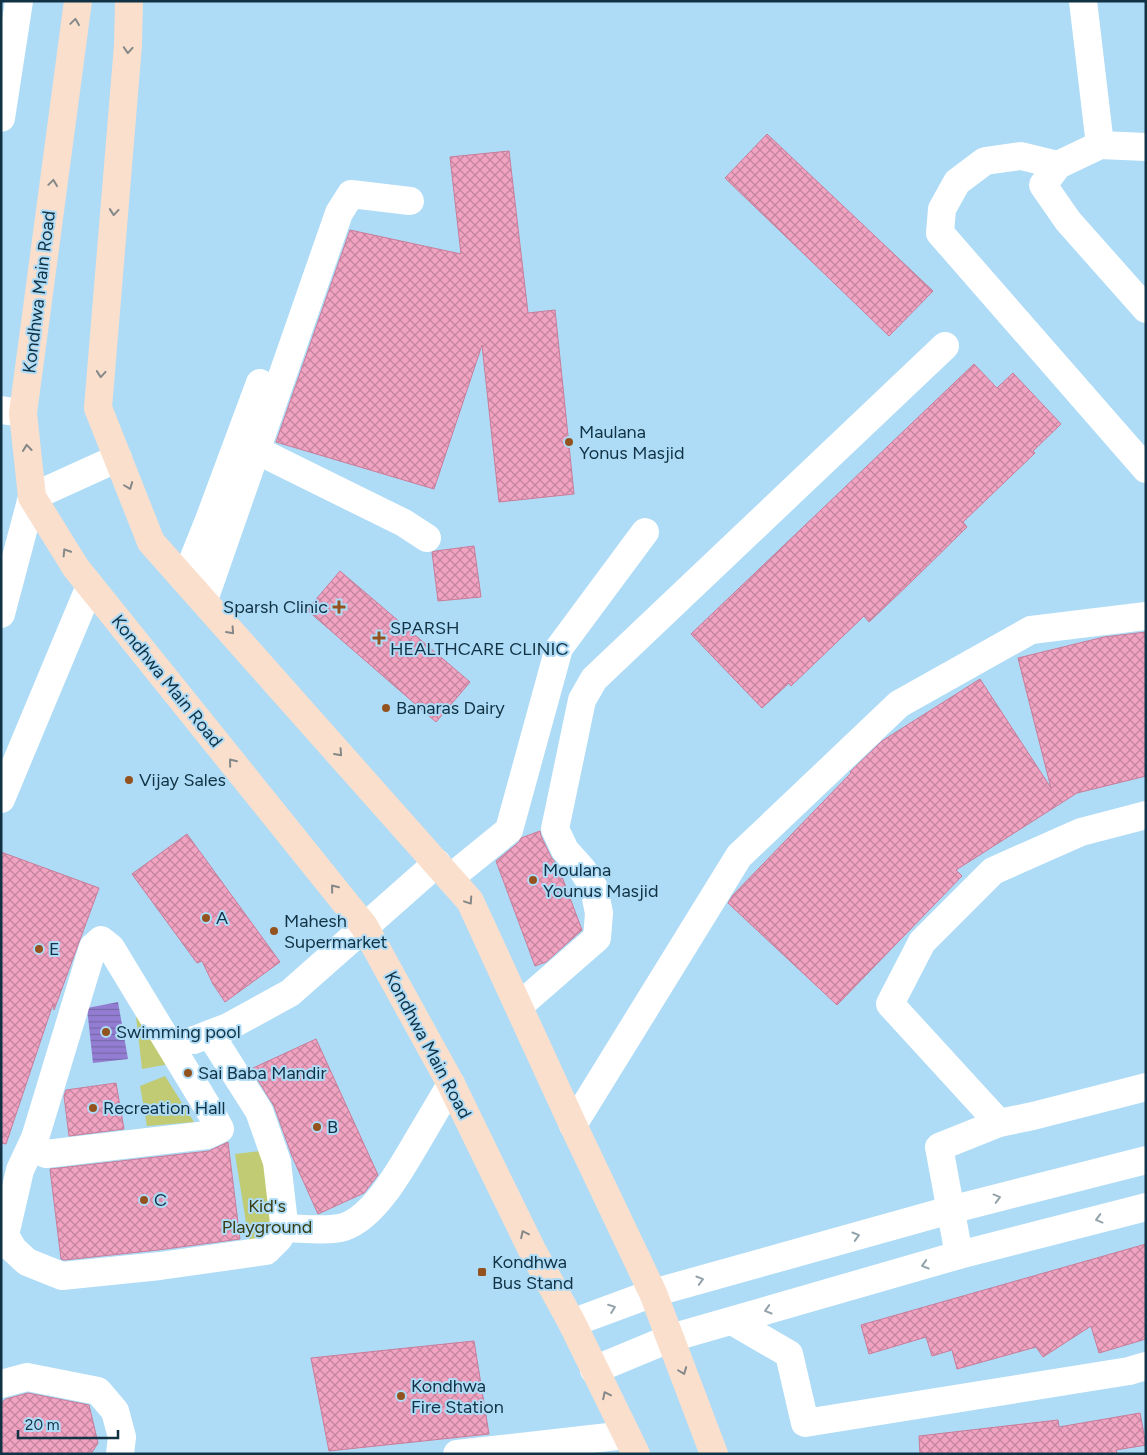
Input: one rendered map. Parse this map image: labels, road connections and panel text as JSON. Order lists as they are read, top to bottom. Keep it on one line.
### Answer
{"streets":{"main road":["Kondhwa Main Road"]},"parks":["Kid's Playground"],"places":{"other":["Maulana Yonus Masjid","Banaras Dairy","Vijay Sales","Moulana Younus Masjid","A","Mahesh Supermarket","E","Swimming pool","Sai Baba Mandir","Recreation Hall","B","C","Kondhwa Fire Station"],"health":["Sparsh Clinic","SPARSH HEALTHCARE CLINIC"],"transit":["Kondhwa Bus Stand"]},"scale_bar":"20 m"}
